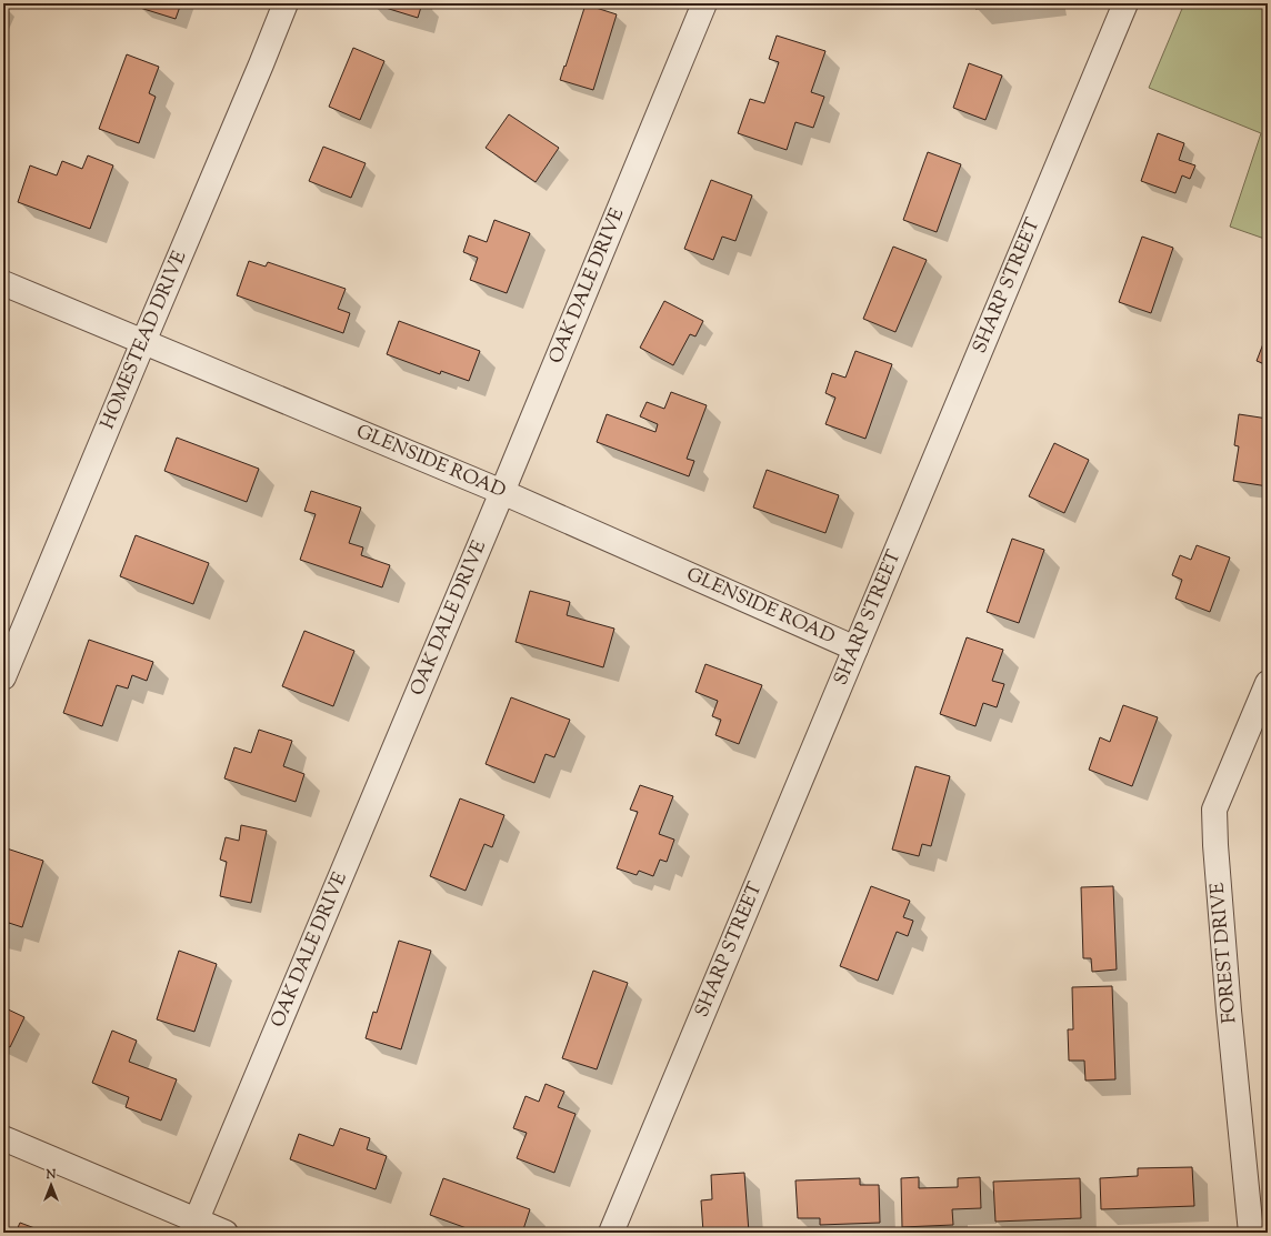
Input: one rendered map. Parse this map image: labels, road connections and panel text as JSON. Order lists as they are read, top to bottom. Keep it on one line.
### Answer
{"streets":{"street":["OAK DALE DRIVE","SHARP STREET","HOMESTEAD DRIVE","GLENSIDE ROAD","FOREST DRIVE"]},"crossings":[["OAK DALE DRIVE","GLENSIDE ROAD"],["SHARP STREET","GLENSIDE ROAD"],["HOMESTEAD DRIVE","GLENSIDE ROAD"]],"north":"top"}
